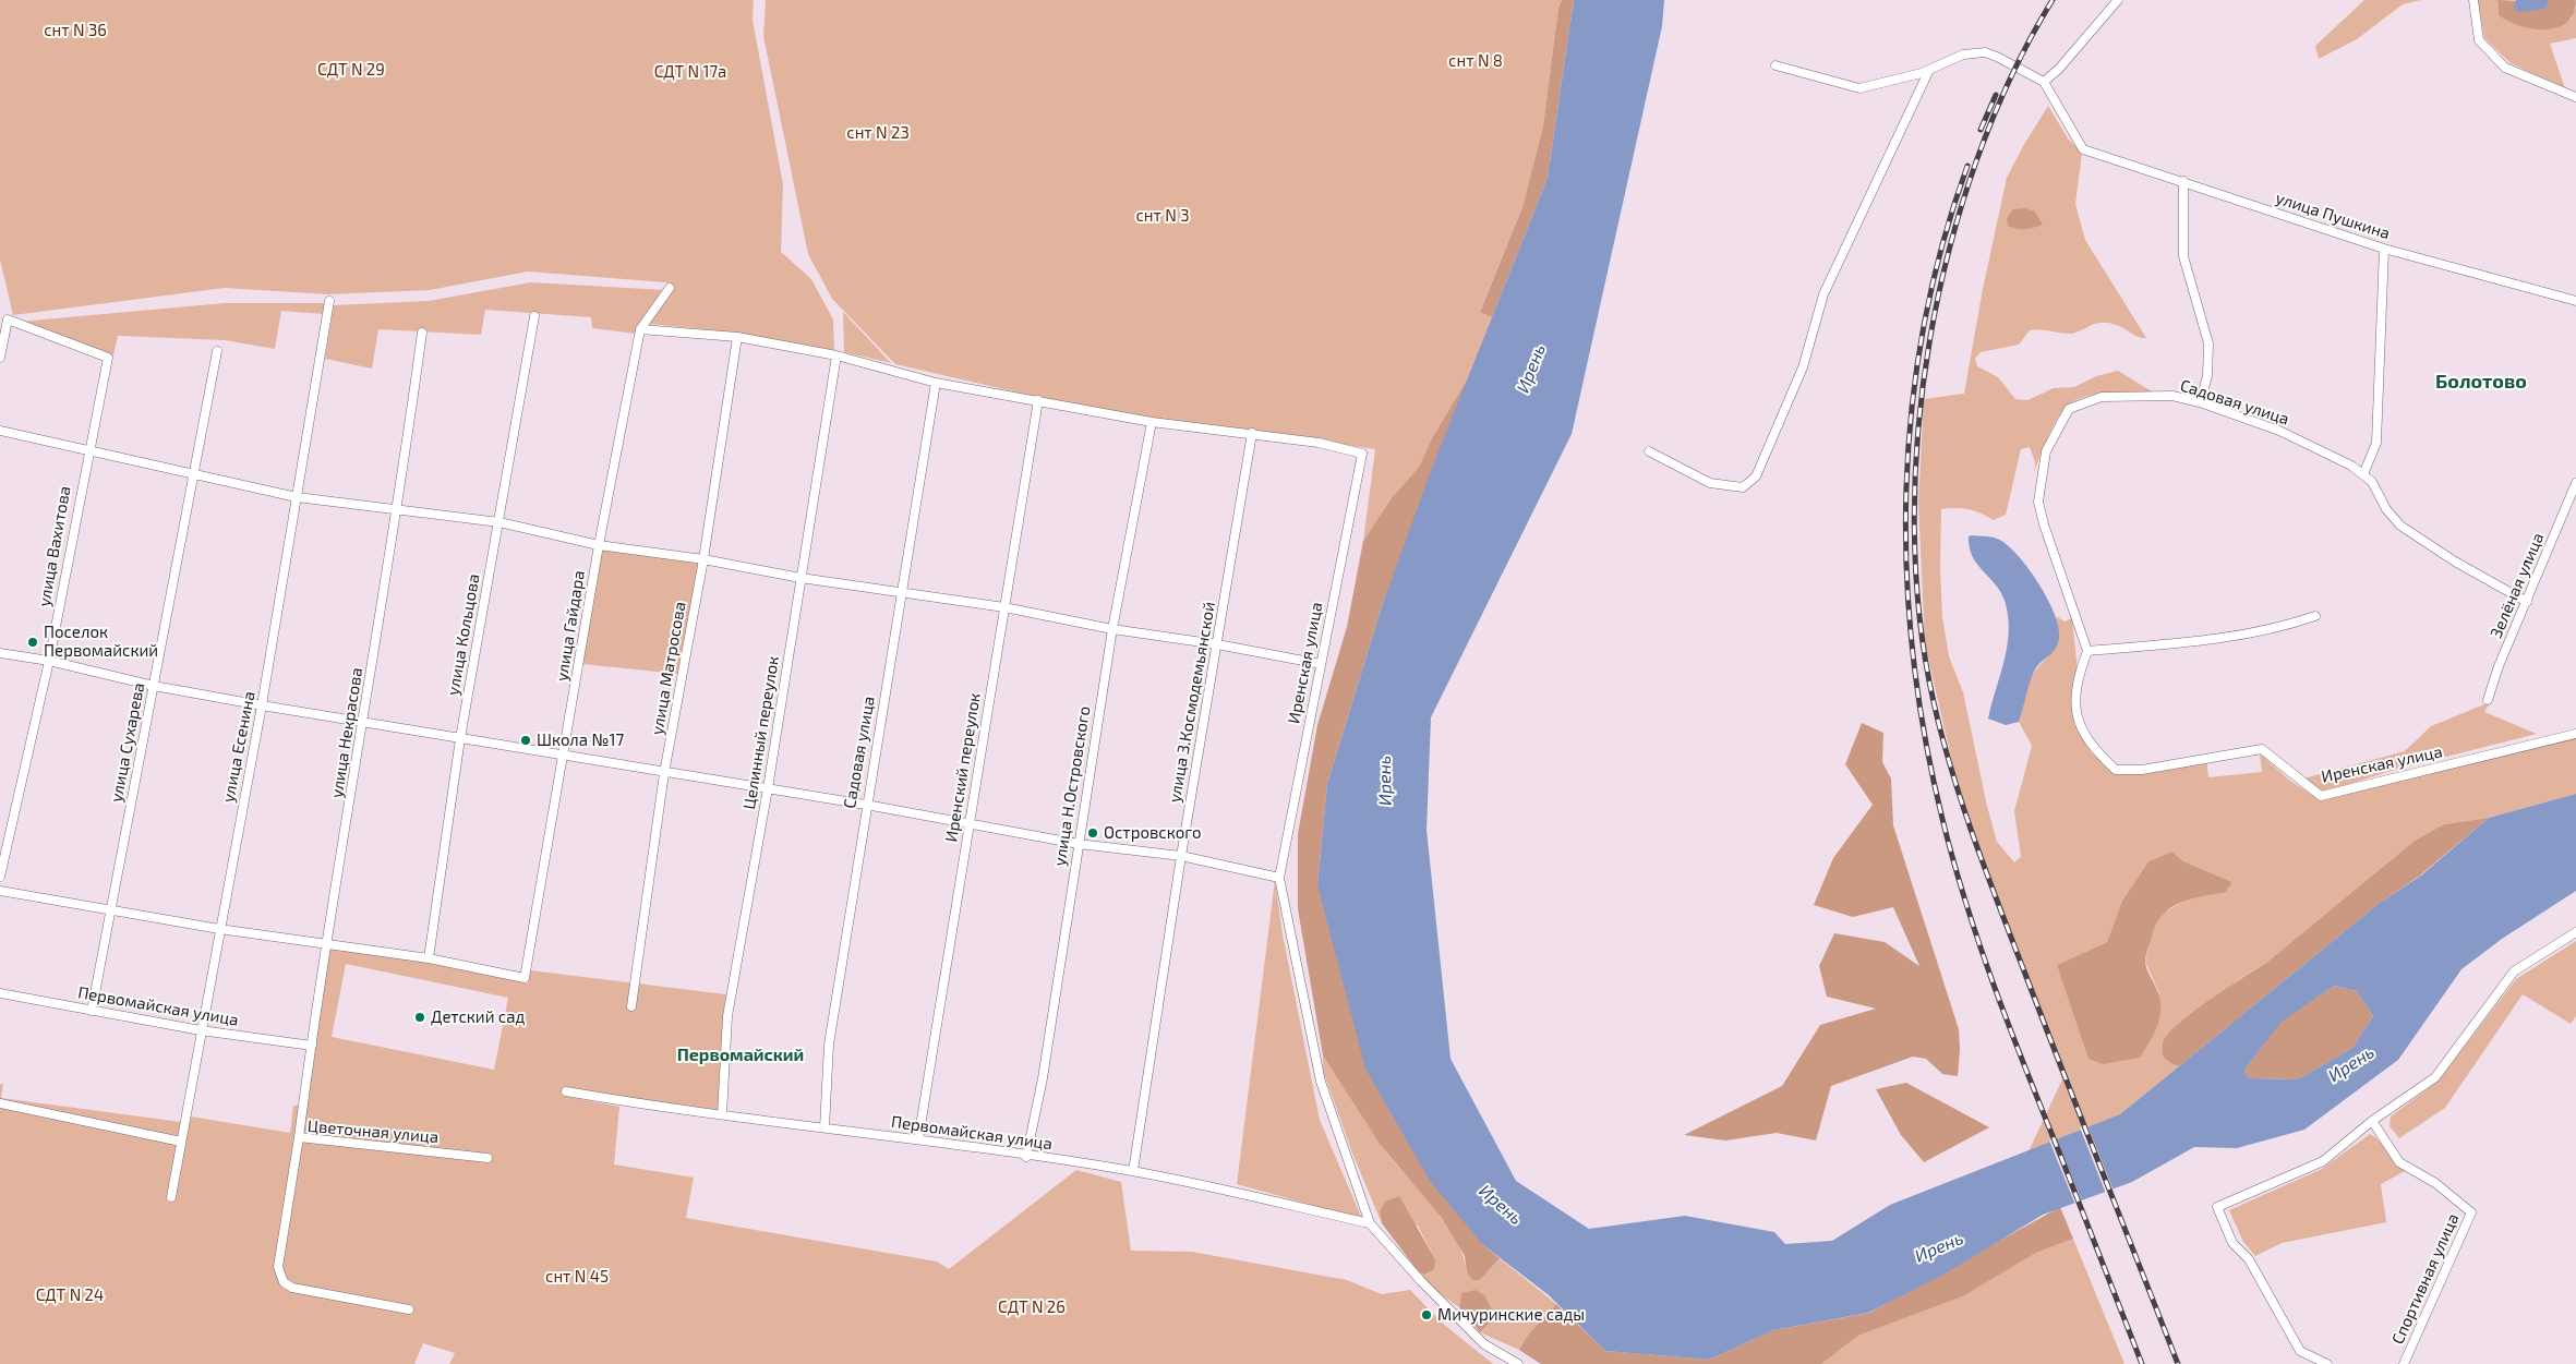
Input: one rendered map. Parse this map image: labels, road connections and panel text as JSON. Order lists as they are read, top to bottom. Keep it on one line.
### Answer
{"streets":{"street":["улица Пушкина","Садовая улица","улица Вахитова","Зелёная улица","улица Гайдара","улица Кольцова","Иренская улица","улица Матросова","улица З.Космодемьянской","улица Некрасова","Целинный переулок","улица Сухарева","улица Есенина","Иренский переулок","улица Н.Островского","Первомайская улица","Цветочная улица","Спортивная улица"]},"crossings":[["Садовая улица","Зелёная улица"],["Садовая улица","Иренская улица"],["Садовая улица","Первомайская улица"],["улица Гайдара","улица Кольцова"],["Иренская улица","улица З.Космодемьянской"],["улица З.Космодемьянской","Первомайская улица"],["улица Некрасова","Первомайская улица"],["улица Некрасова","Цветочная улица"],["Целинный переулок","Первомайская улица"],["улица Сухарева","Первомайская улица"],["улица Есенина","Первомайская улица"],["Иренский переулок","Первомайская улица"],["улица Н.Островского","Первомайская улица"]],"districts":["Болотово","Первомайский"],"water":["Ирень"],"parks":["снт N 36","снт N 8","СДТ N 29","СДТ N 17а","снт N 23","снт N 3","снт N 45","СДТ N 24","СДТ N 26"],"places":["Поселок Первомайский","Школа №17","Островского","Детский сад","Мичуринские сады"]}
